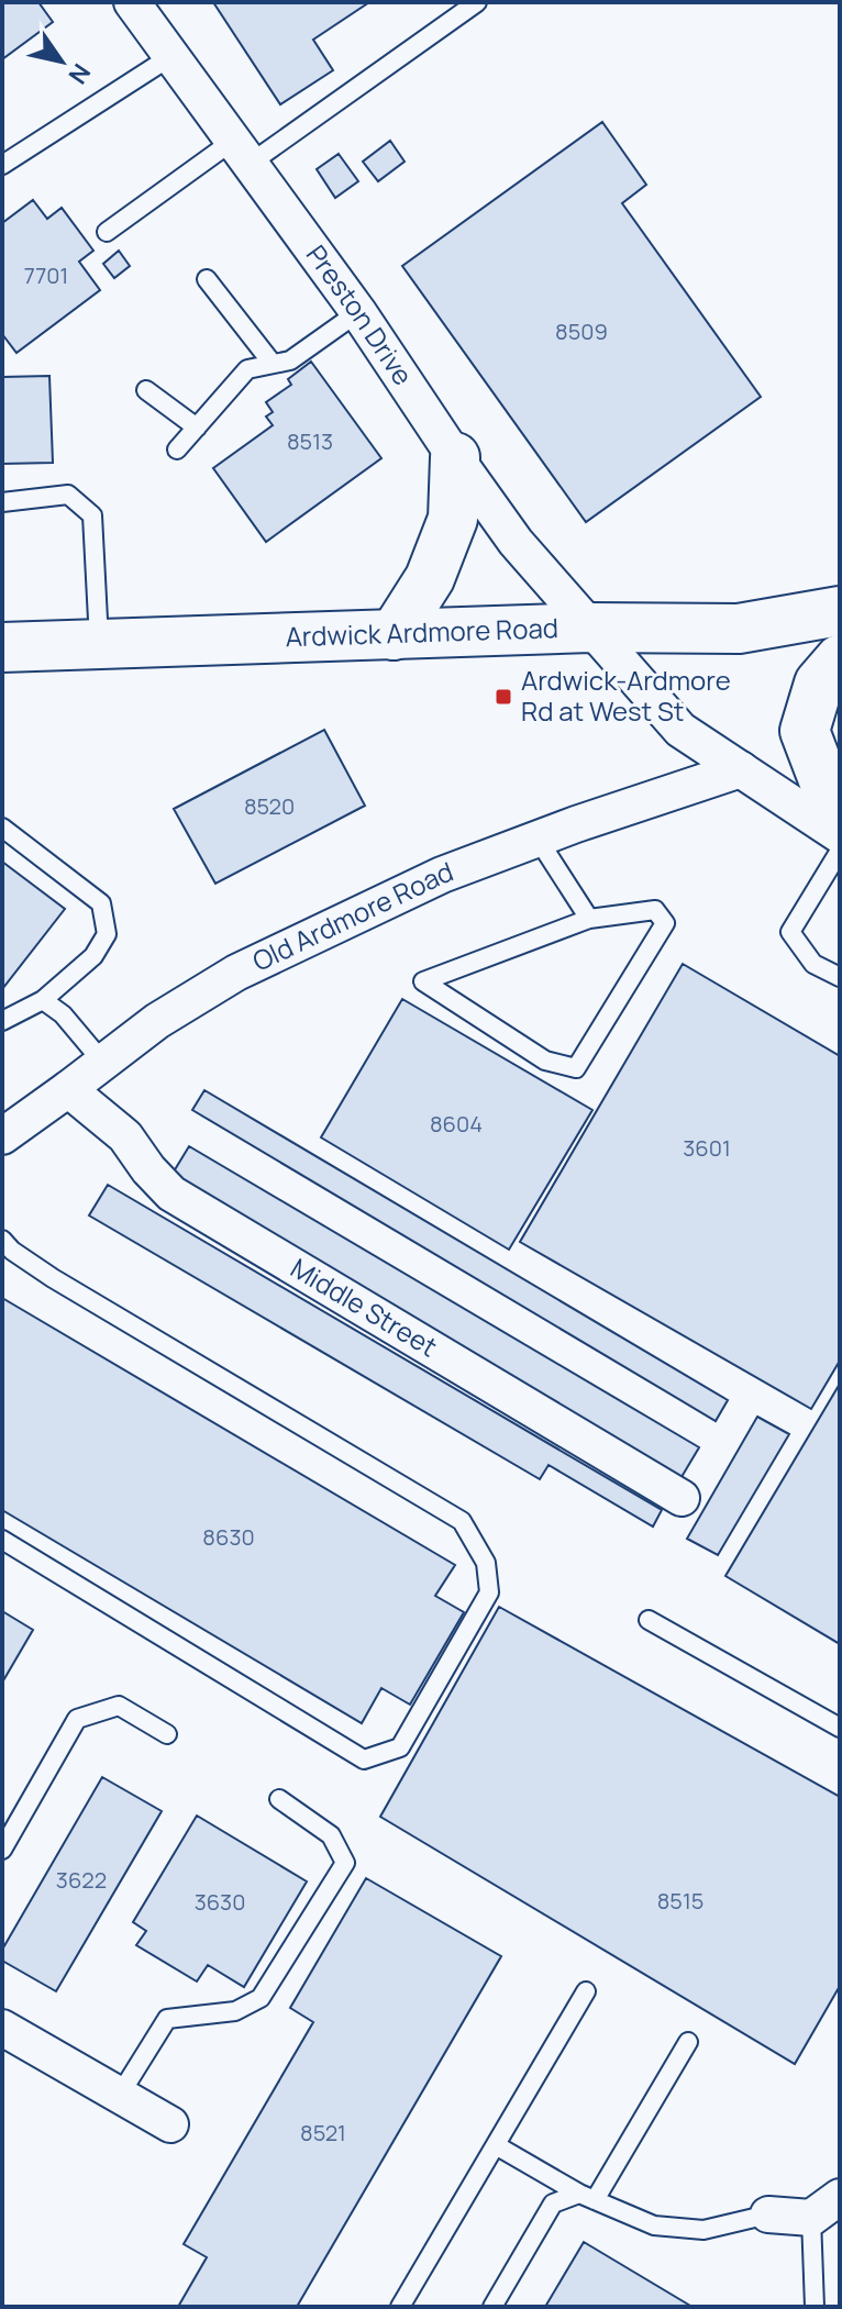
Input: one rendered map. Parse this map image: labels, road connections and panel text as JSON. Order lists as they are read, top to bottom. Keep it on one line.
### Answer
{"streets":{"main road":["Ardwick Ardmore Road"],"street":["Preston Drive","Old Ardmore Road","Middle Street"]},"crossings":[["Preston Drive","Ardwick Ardmore Road"],["Preston Drive","Old Ardmore Road"],["Old Ardmore Road","Middle Street"]],"places":{"transit":["Ardwick-Ardmore Rd at West St"]},"house_numbers":["7701","8509","8513","8520","8604","3601","8630","3622","8515","3630","8521"],"north":"bottom right"}
